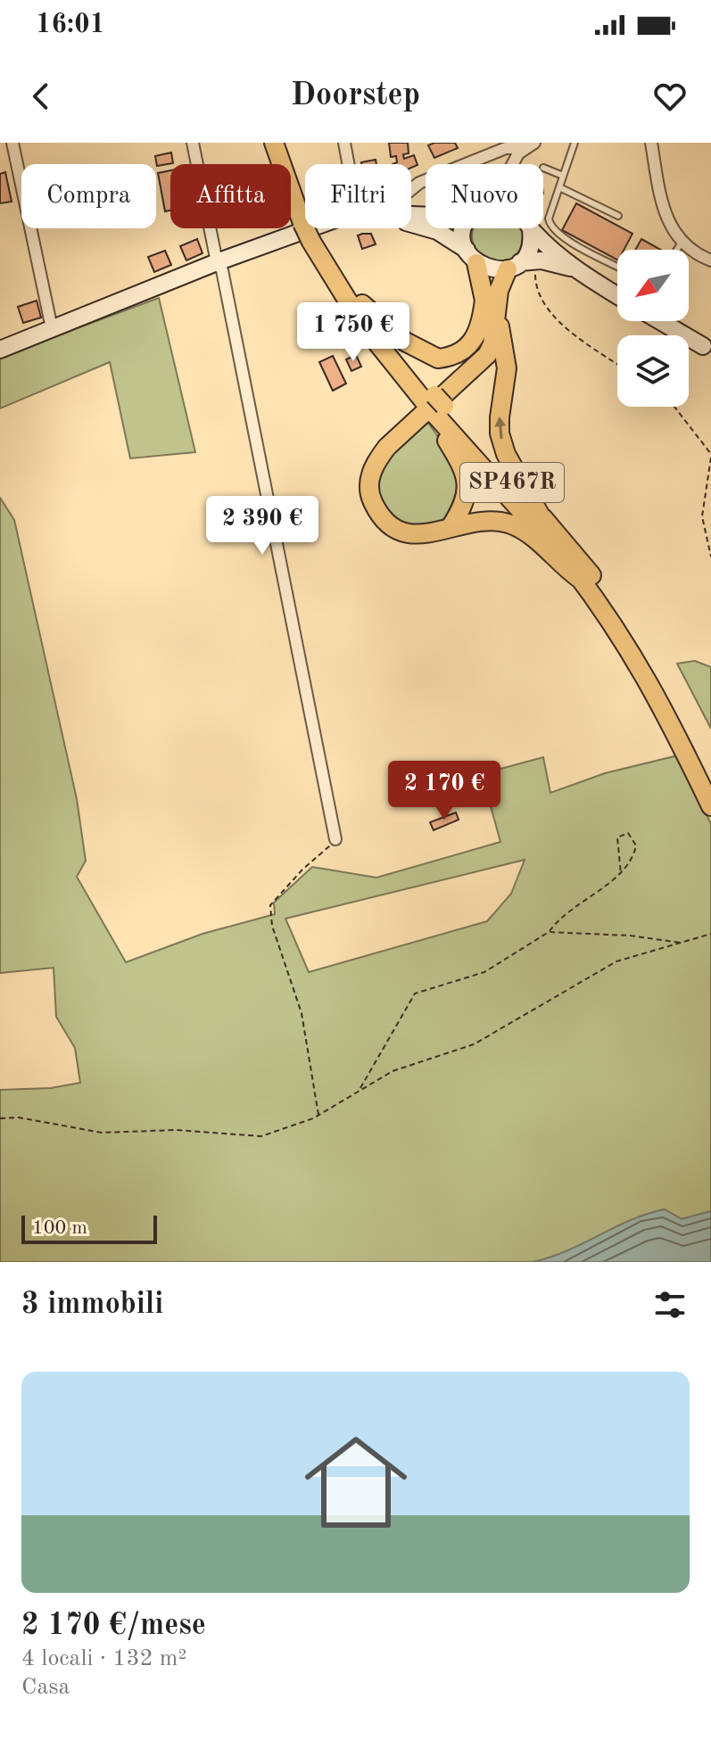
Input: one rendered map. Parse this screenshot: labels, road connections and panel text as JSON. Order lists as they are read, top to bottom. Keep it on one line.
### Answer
{"streets":{"main road":["SP467R"]},"scale_bar":"100 m","north":"bottom left","page":{"status":"16:01","header":"Doorstep","chip":["Compra","Affitta","Filtri","Nuovo"],"price":["1 750 €","2 390 €","2 170 €"],"scale":"100 m","heading":"3 immobili","list":[{"name":"2 170 €/mese","note":"4 locali · 132 m² · Casa"}]}}
